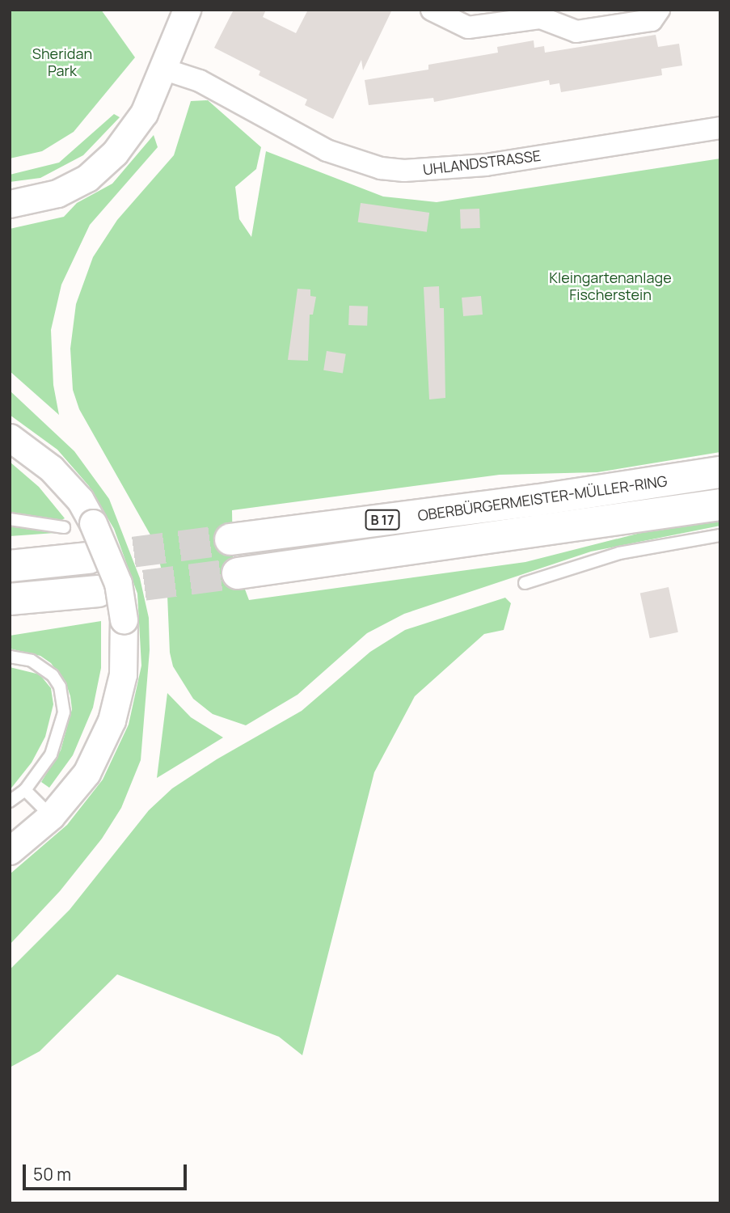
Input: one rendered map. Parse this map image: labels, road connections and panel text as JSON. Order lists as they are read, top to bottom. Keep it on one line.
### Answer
{"streets":{"highway":["OBERBÜRGERMEISTER-MÜLLER-RING","B 17"],"street":["UHLANDSTRASSE"]},"parks":["Sheridan Park","Kleingartenanlage Fischerstein"],"scale_bar":"50 m"}
